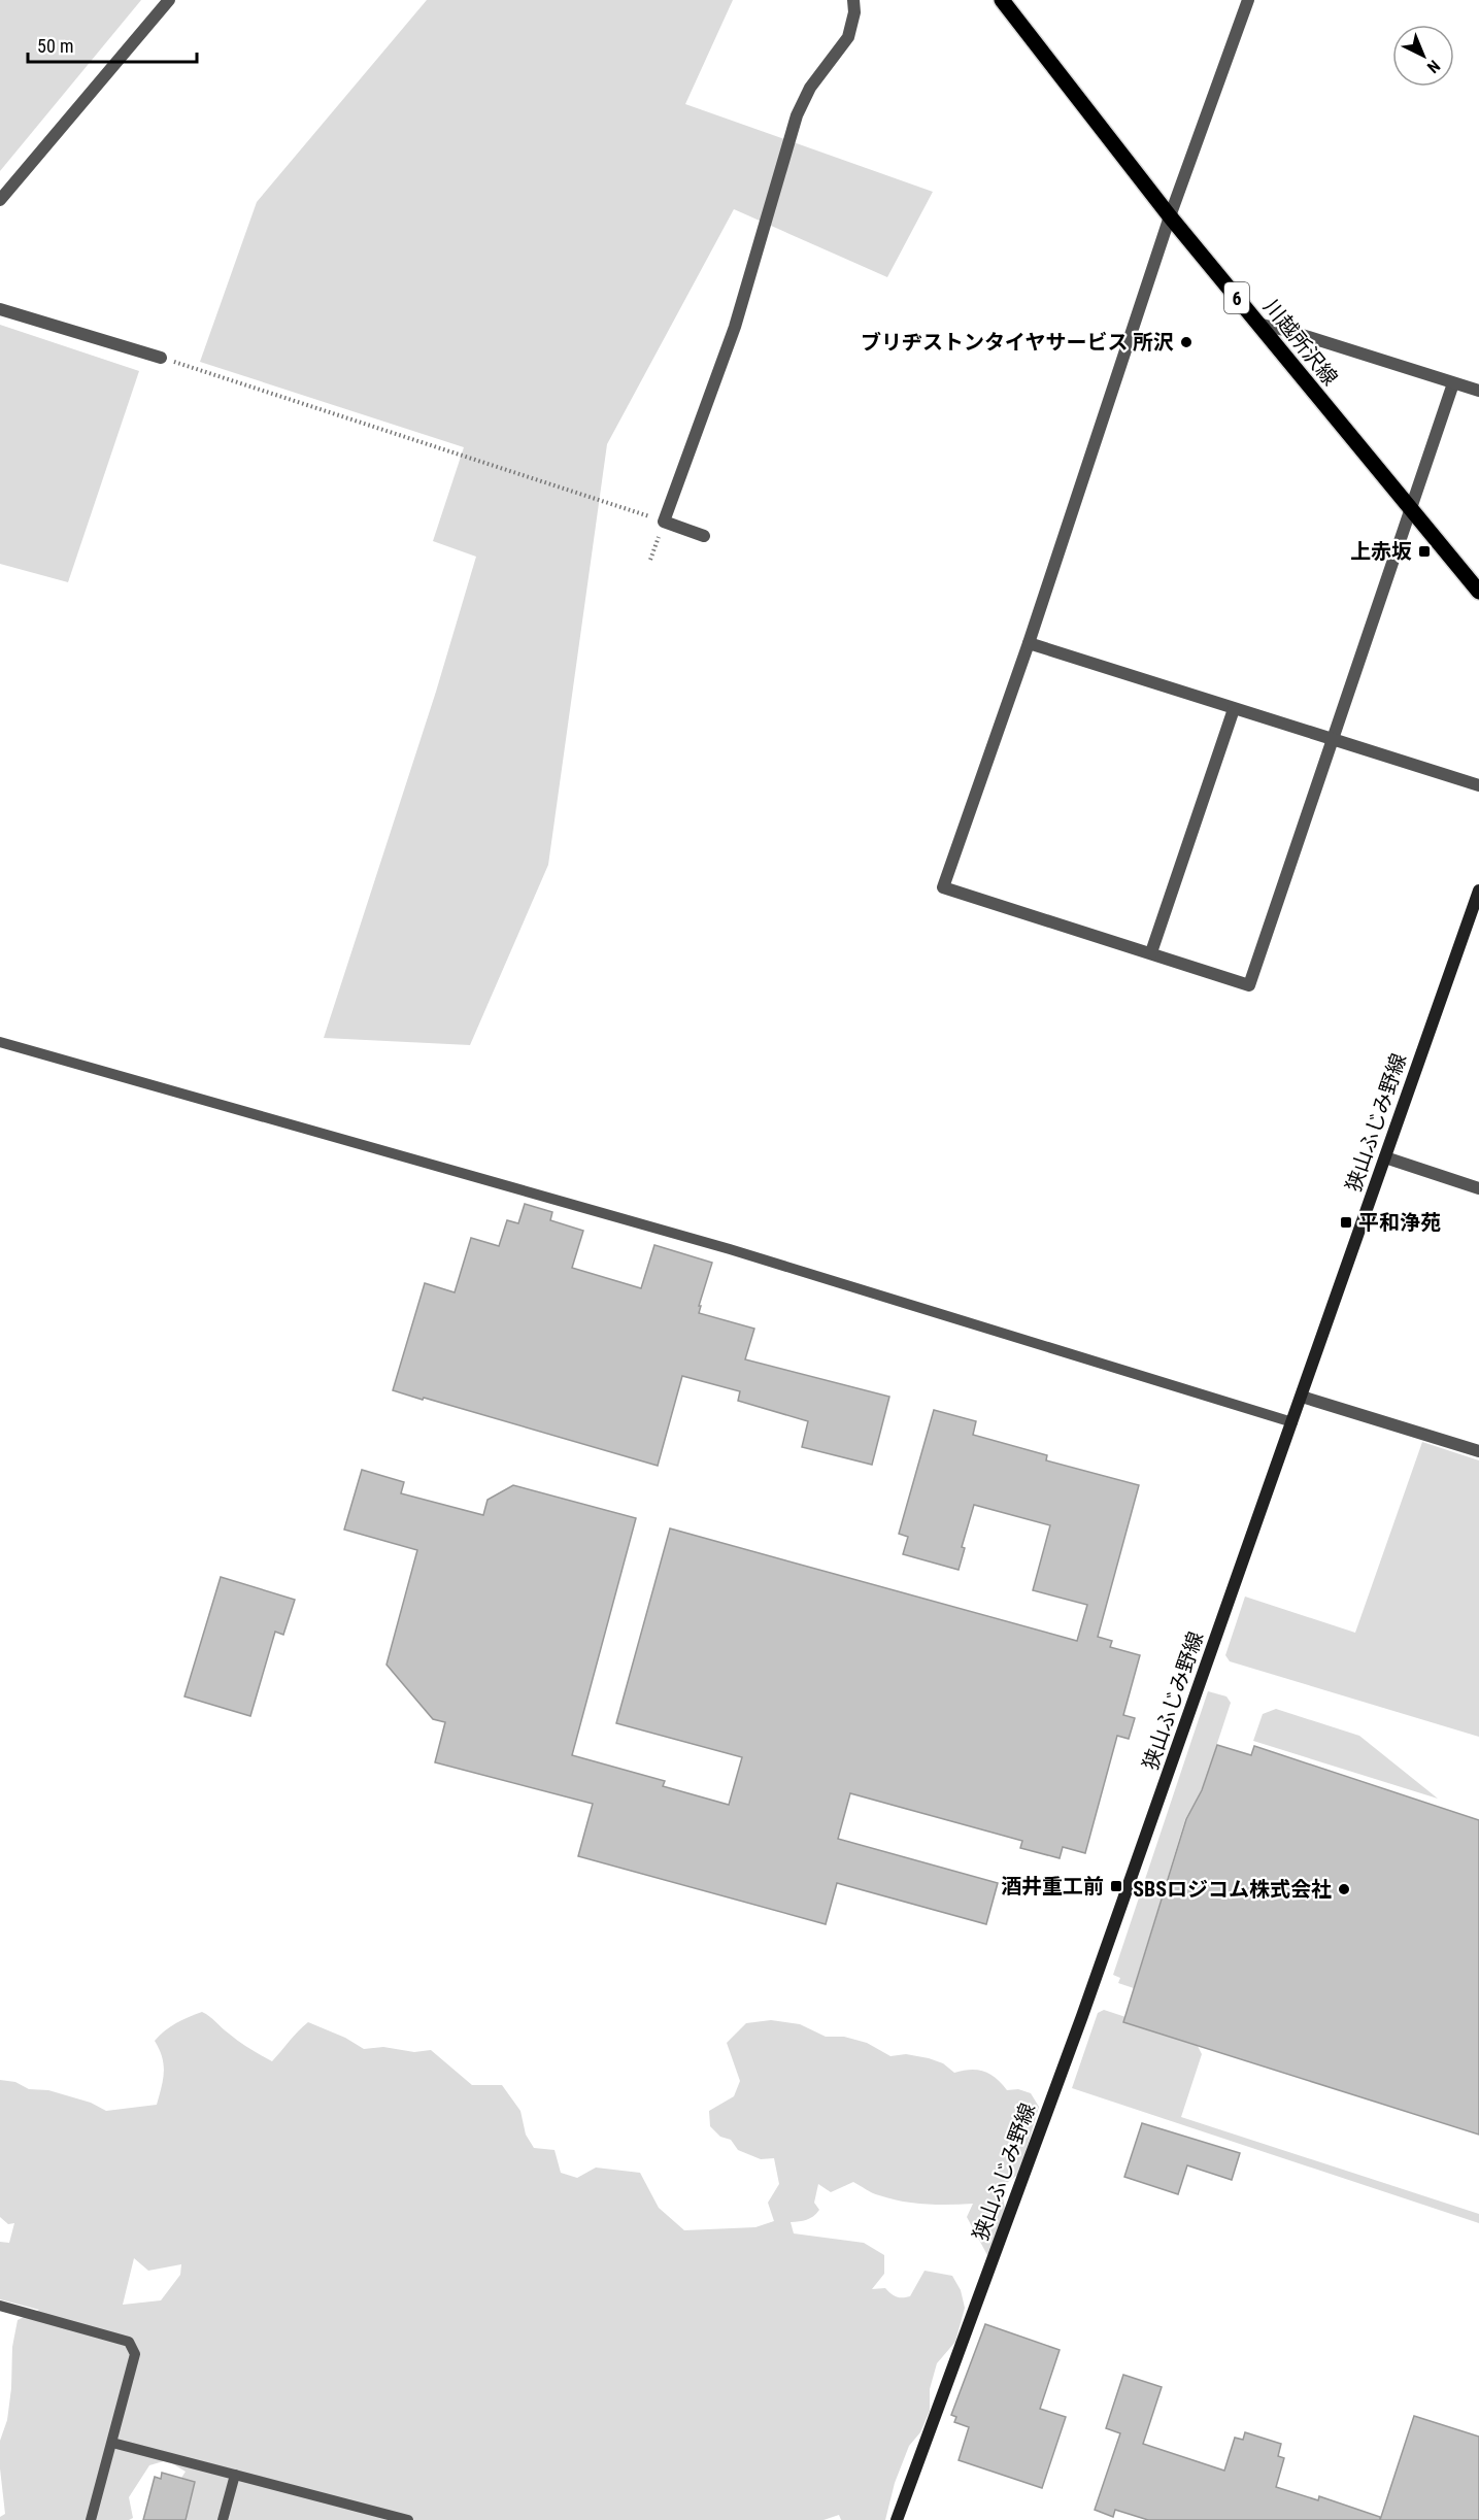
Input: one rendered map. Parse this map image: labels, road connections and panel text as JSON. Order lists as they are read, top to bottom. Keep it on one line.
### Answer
{"streets":{"main road":["6","川越所沢線","狭山ふじみ野線"]},"places":{"other":["ブリヂストンタイヤサービス 所沢","SBSロジコム株式会社"],"transit":["上赤坂","平和浄苑","酒井重工前"]},"scale_bar":"50 m","north":"bottom right"}
